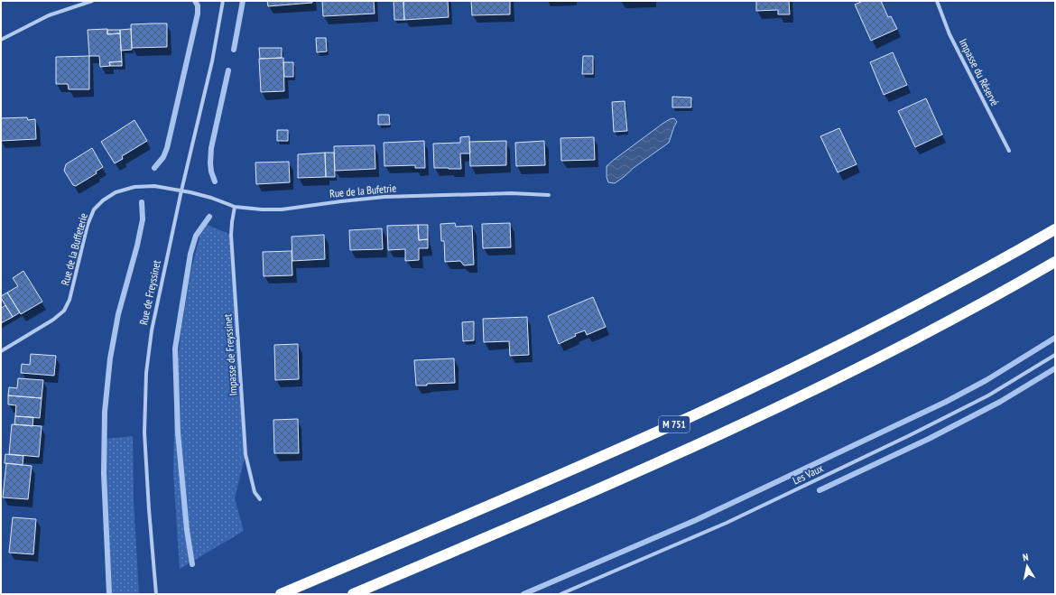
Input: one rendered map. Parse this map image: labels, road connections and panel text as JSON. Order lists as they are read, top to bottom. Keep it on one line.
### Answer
{"streets":{"highway":["M 751"],"street":["Impasse du Réservé","Rue de la Bufetrie","Rue de la Buffeterie","Rue de Freyssinet","Impasse de Freyssinet","Les Vaux"]},"crossings":[["Rue de la Bufetrie","Rue de la Buffeterie"],["Rue de la Bufetrie","Rue de Freyssinet"],["Rue de la Bufetrie","Impasse de Freyssinet"],["Rue de la Buffeterie","Rue de Freyssinet"]],"north":"top"}
